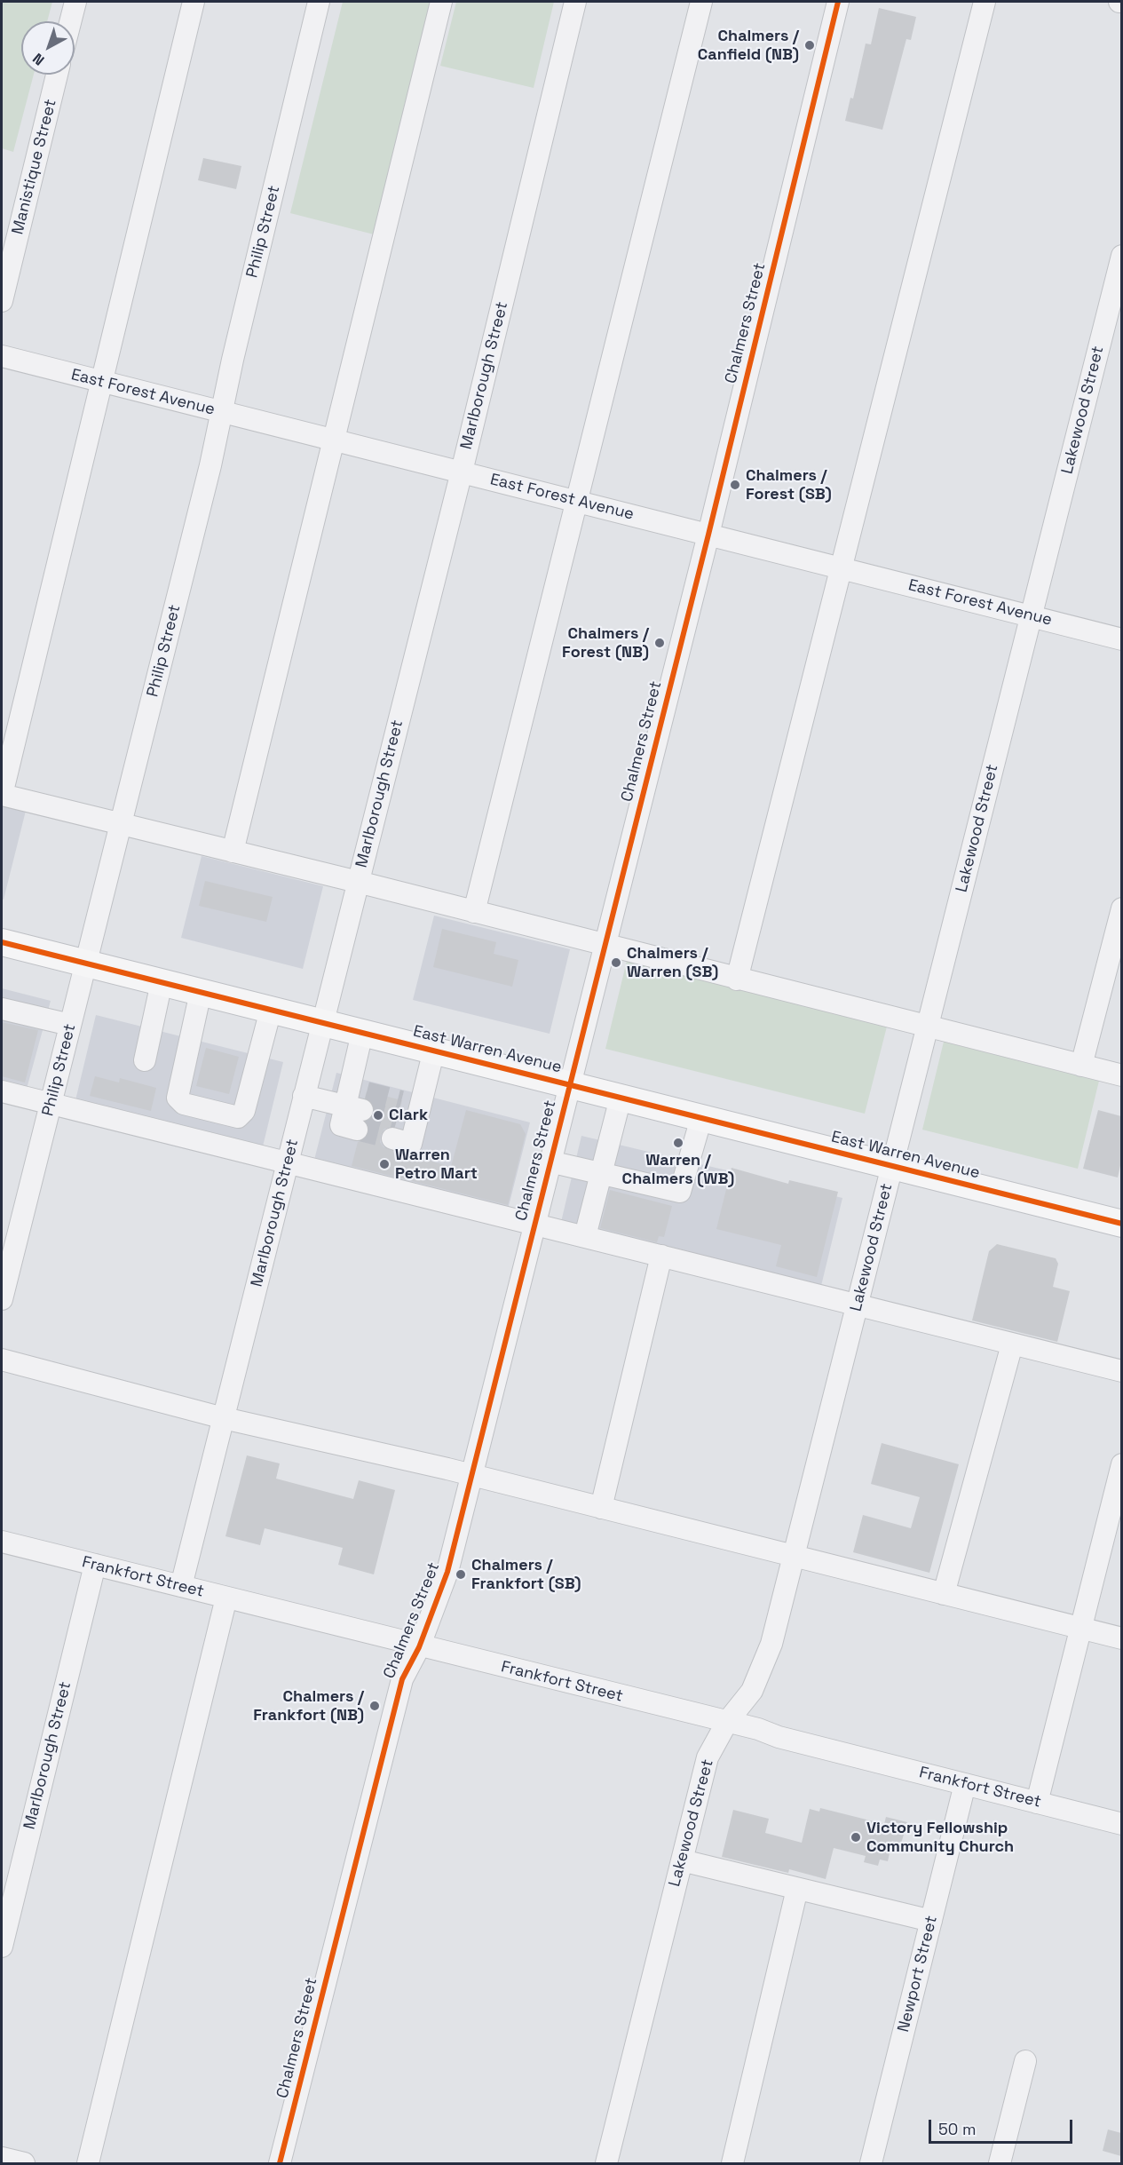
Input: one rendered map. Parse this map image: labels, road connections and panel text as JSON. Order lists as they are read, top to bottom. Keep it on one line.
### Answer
{"streets":{"main road":["East Warren Avenue"],"street":["Manistique Street","Philip Street","Chalmers Street","Marlborough Street","East Forest Avenue","Lakewood Street","Frankfort Street","Newport Street"]},"crossings":[["Philip Street","East Forest Avenue"],["Philip Street","East Warren Avenue"],["Chalmers Street","East Forest Avenue"],["Chalmers Street","East Warren Avenue"],["Chalmers Street","Frankfort Street"],["Marlborough Street","East Forest Avenue"],["Marlborough Street","East Warren Avenue"],["Marlborough Street","Frankfort Street"],["East Forest Avenue","Lakewood Street"],["Lakewood Street","East Warren Avenue"],["Lakewood Street","Frankfort Street"],["Frankfort Street","Newport Street"]],"places":["Chalmers / Canfield (NB)","Chalmers / Forest (SB)","Chalmers / Forest (NB)","Chalmers / Warren (SB)","Clark","Warren / Chalmers (WB)","Warren Petro Mart","Chalmers / Frankfort (SB)","Chalmers / Frankfort (NB)","Victory Fellowship Community Church"],"scale_bar":"50 m","north":"bottom left"}
